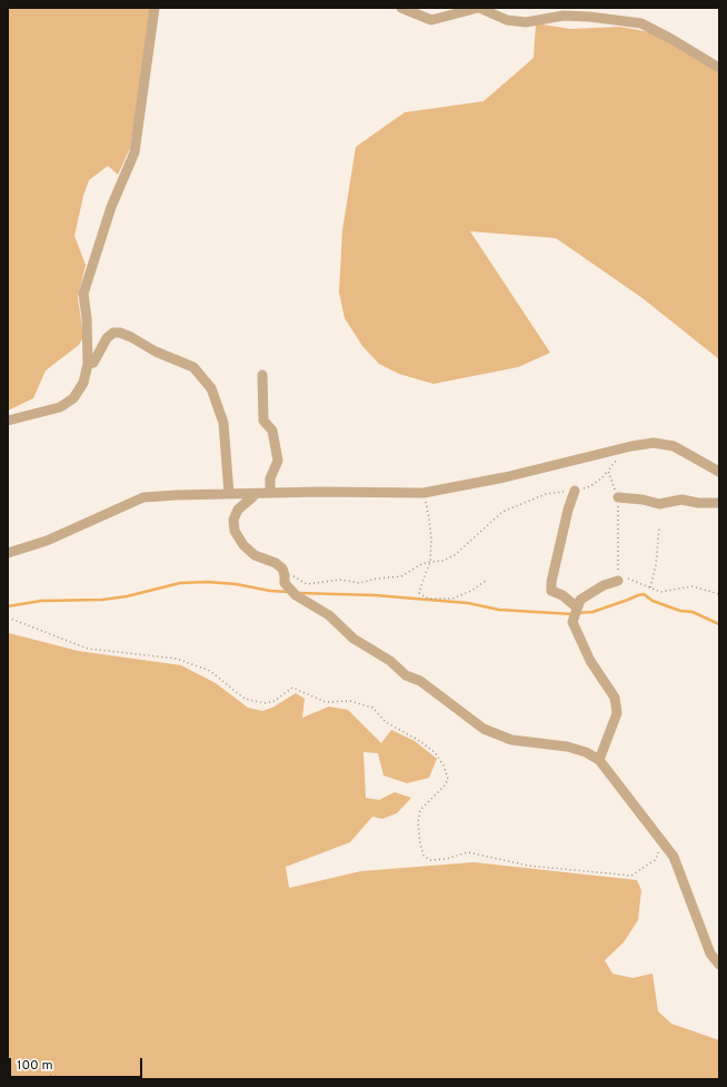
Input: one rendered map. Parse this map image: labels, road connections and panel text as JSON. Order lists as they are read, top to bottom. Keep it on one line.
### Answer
{"scale_bar":"100 m"}
